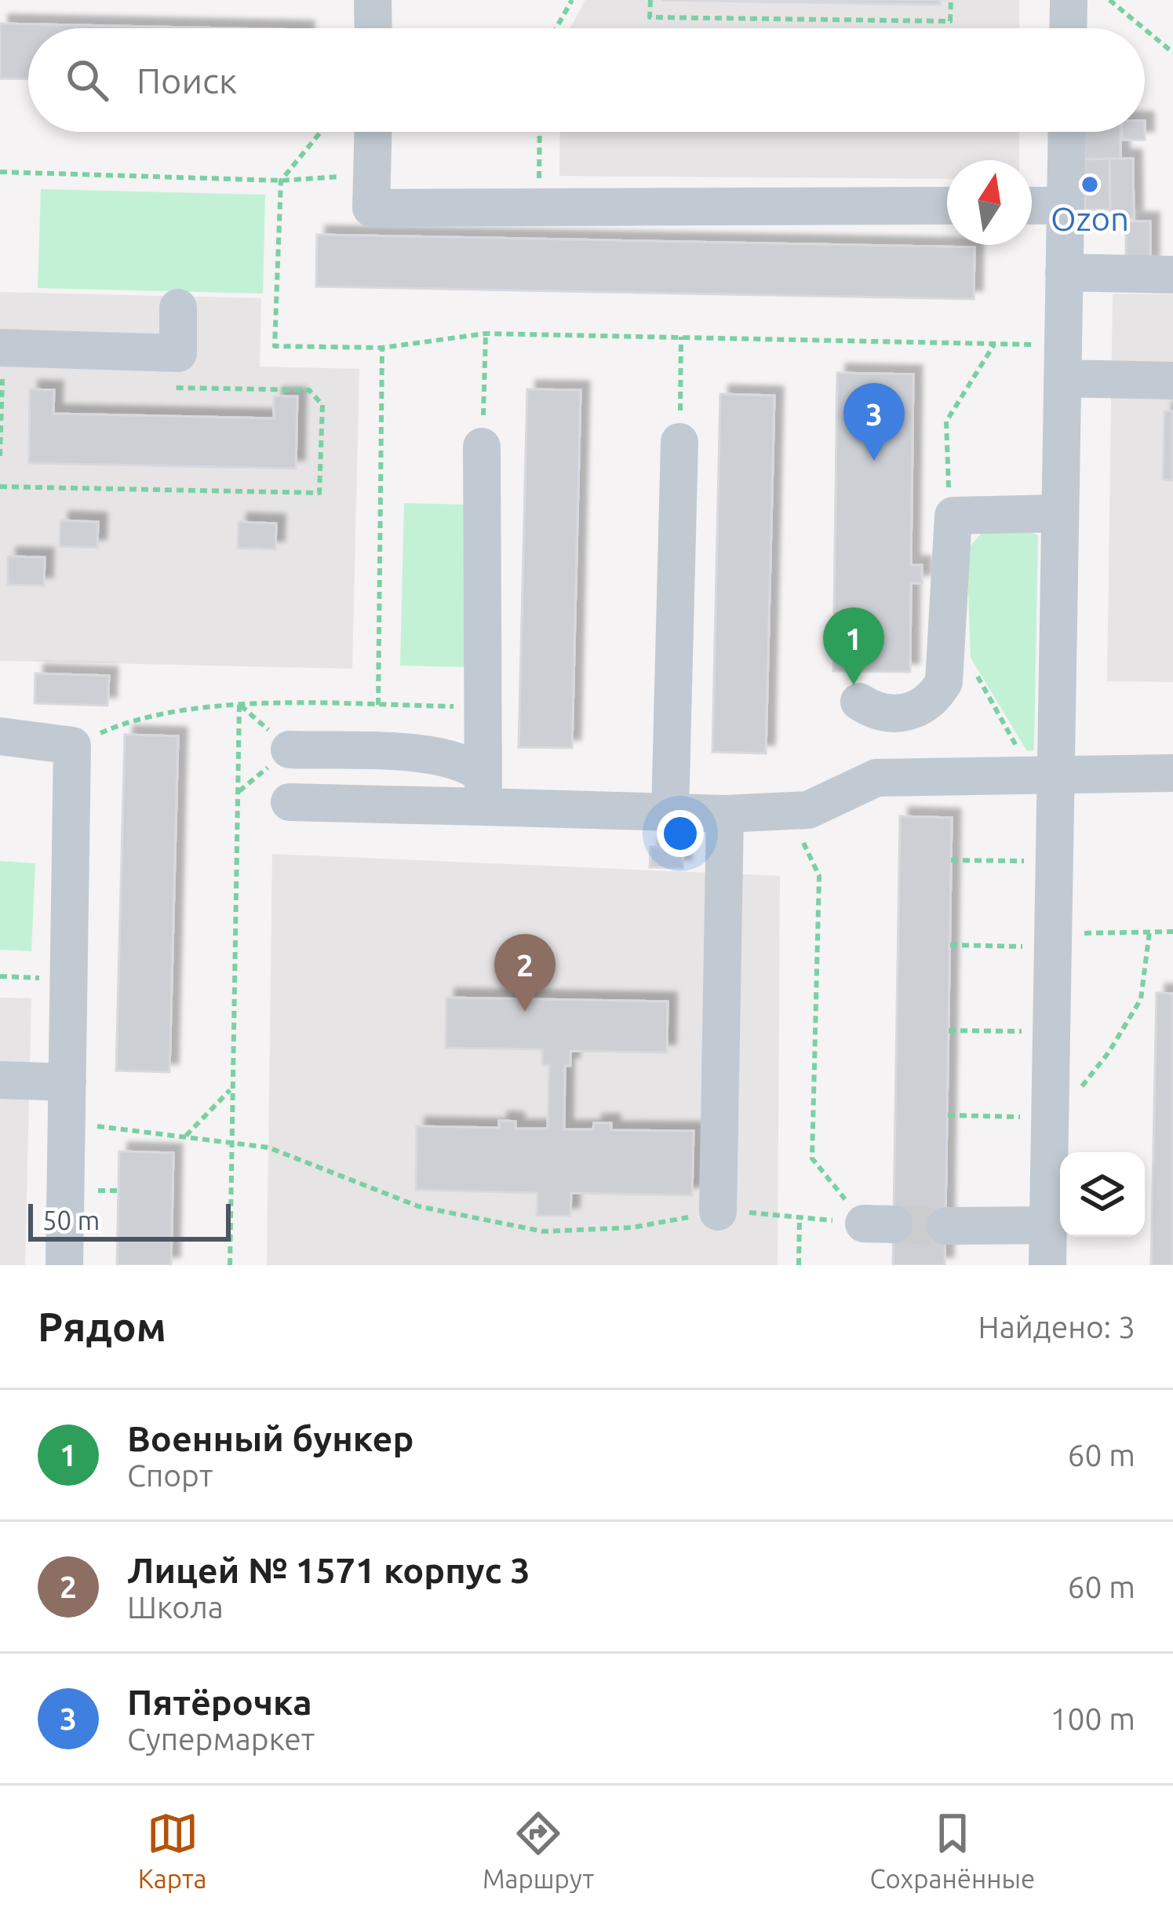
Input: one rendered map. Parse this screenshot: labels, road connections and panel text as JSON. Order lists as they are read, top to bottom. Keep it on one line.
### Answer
{"places":["Ozon"],"scale_bar":"50 m","north":"top","page":{"search":"Поиск","pins":["3","1","2"],"scale":"50 m","heading":["Рядом","Найдено: 3"],"list":[{"mark":"1","name":"Военный бункер","note":"Спорт","value":"60 m"},{"mark":"2","name":"Лицей № 1571 корпус 3","note":"Школа","value":"60 m"},{"mark":"3","name":"Пятёрочка","note":"Супермаркет","value":"100 m"}],"nav":["Карта","Маршрут","Сохранённые"]}}
